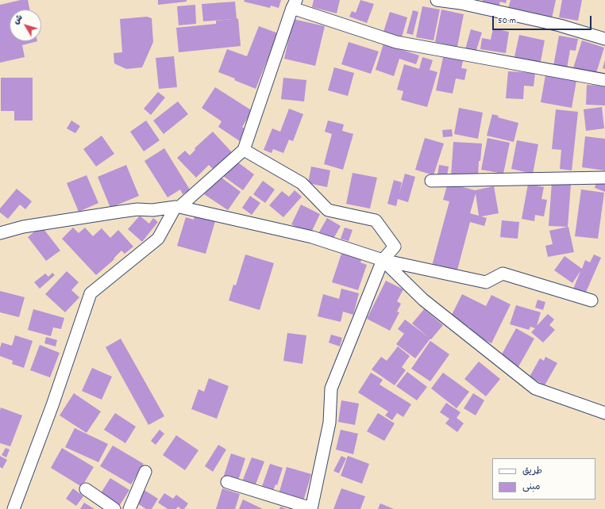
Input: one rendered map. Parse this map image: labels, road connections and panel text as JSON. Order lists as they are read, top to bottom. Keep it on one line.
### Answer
{"legend":["طريق","مبنى"],"scale_bar":"50 m","north":"top left"}
